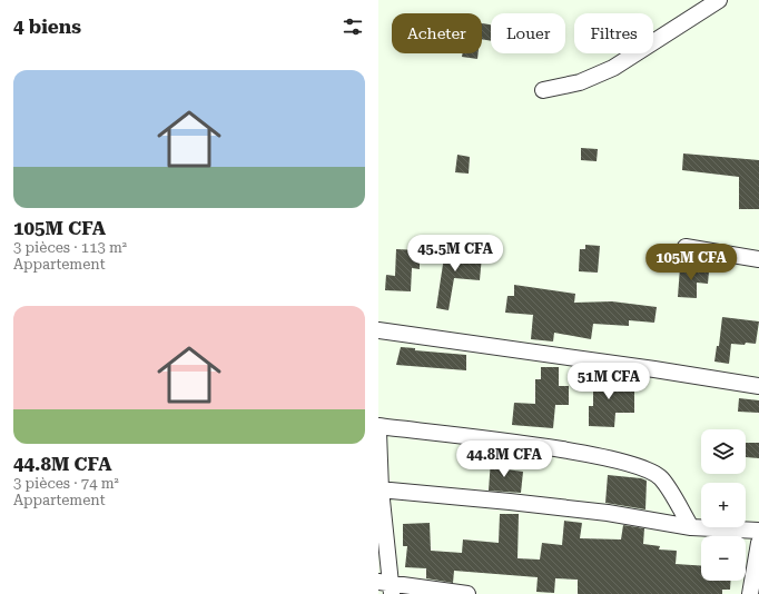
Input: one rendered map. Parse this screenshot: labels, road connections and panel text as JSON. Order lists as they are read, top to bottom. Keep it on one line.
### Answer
{"page":{"heading":"4 biens","chip":["Acheter","Louer","Filtres"],"list":[{"name":"105M CFA","note":"3 pièces · 113 m² · Appartement"},{"name":"44.8M CFA","note":"3 pièces · 74 m² · Appartement"}],"price":["45.5M CFA","105M CFA","51M CFA","44.8M CFA"],"map_buttons":["+","−"]}}
